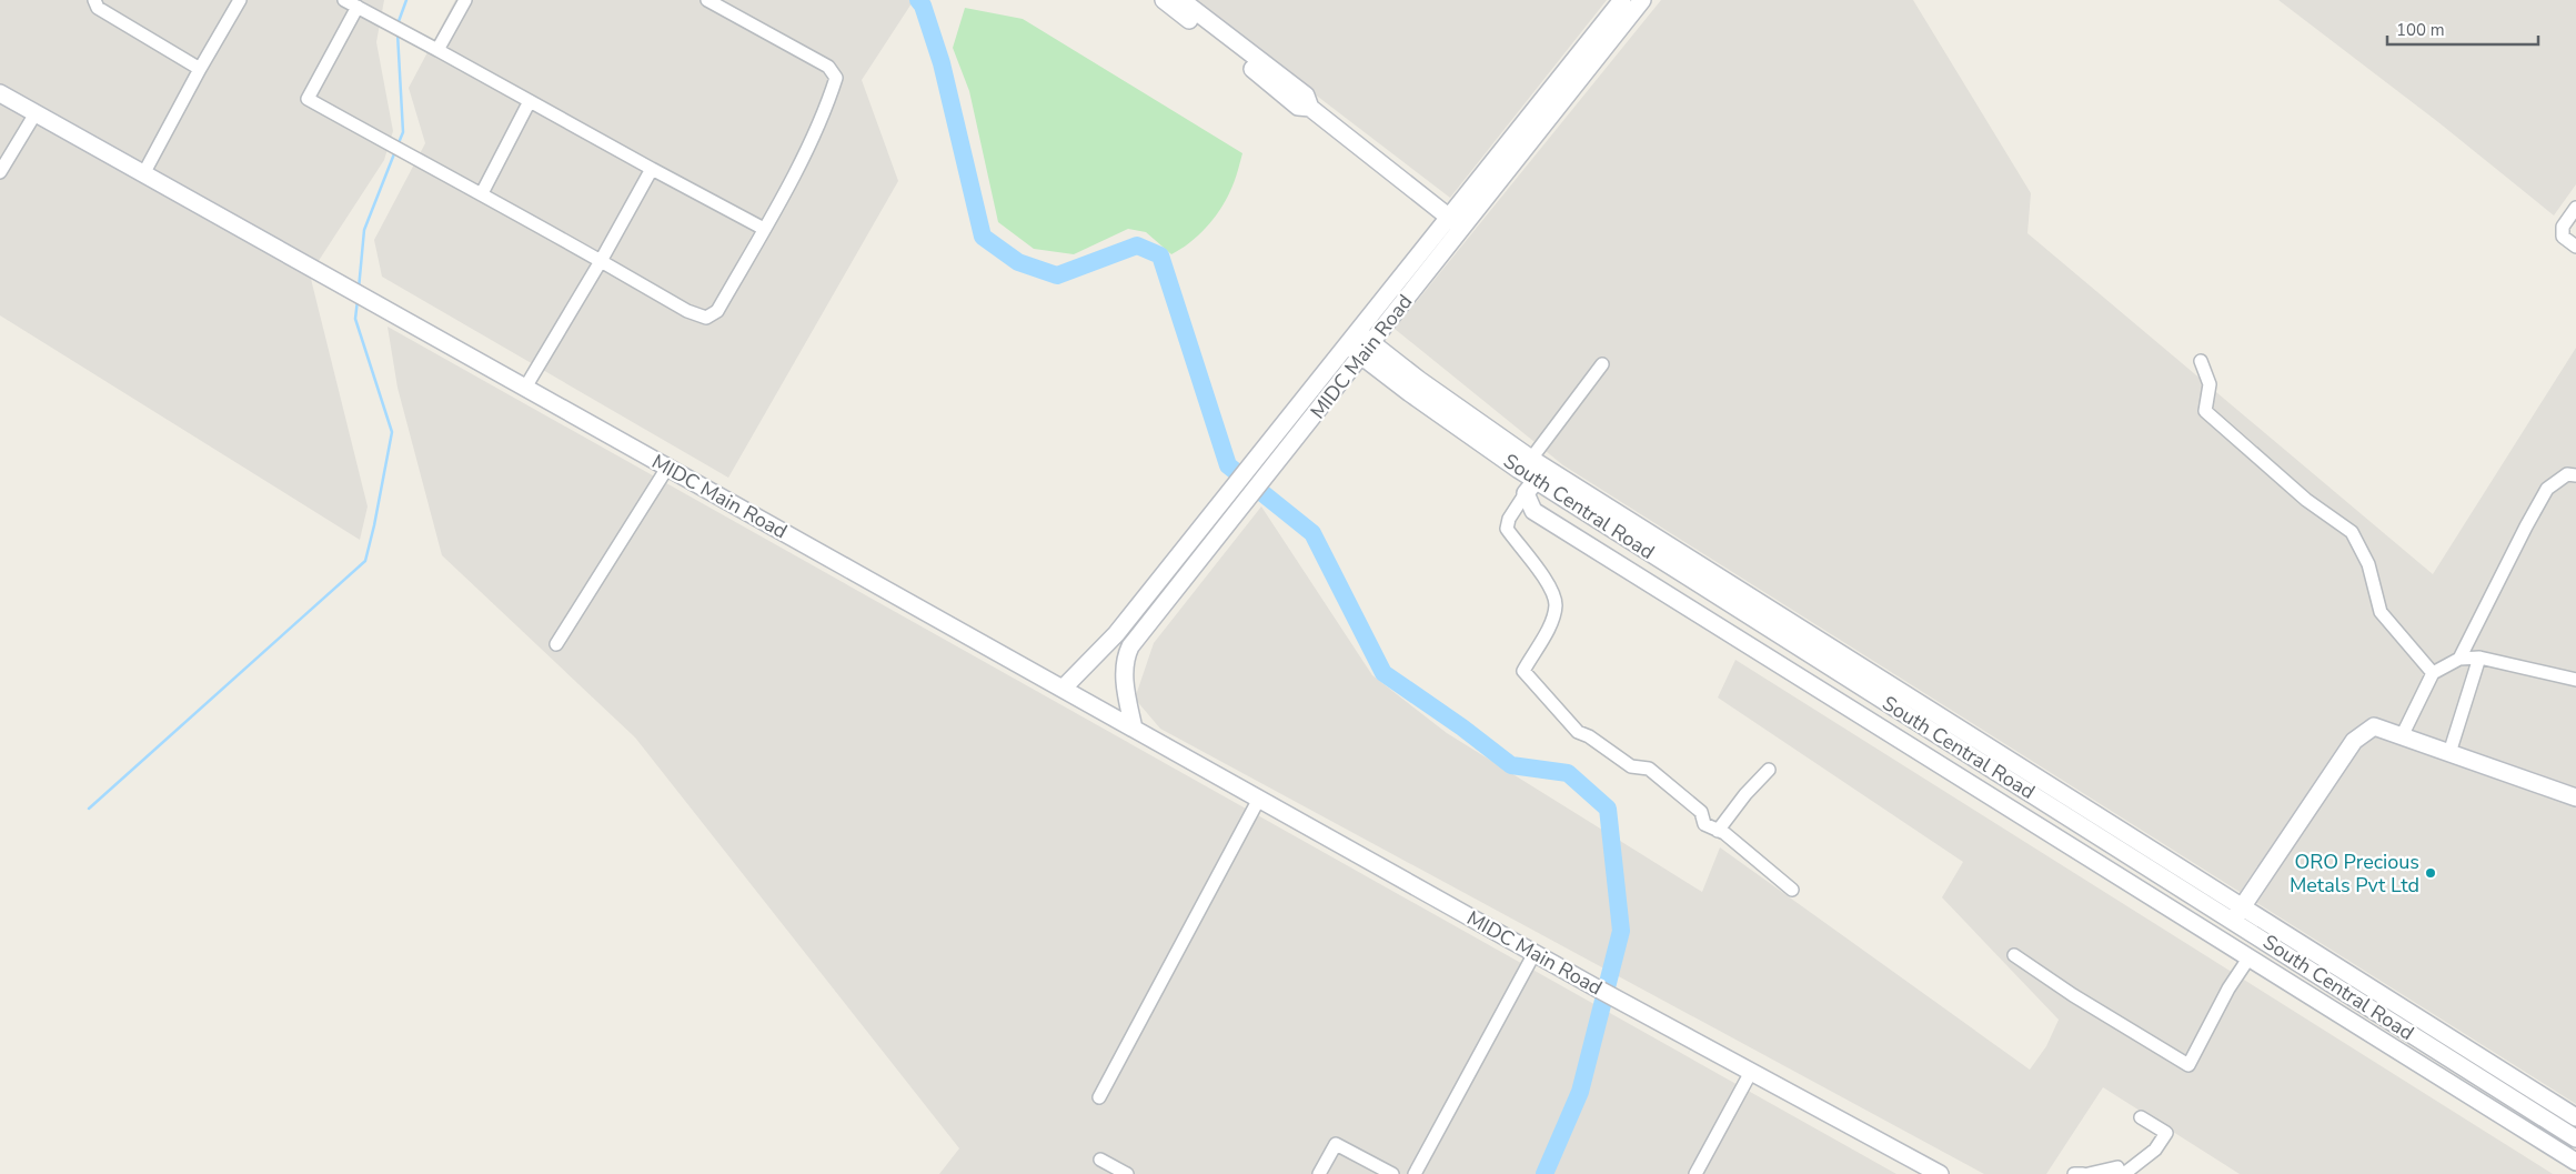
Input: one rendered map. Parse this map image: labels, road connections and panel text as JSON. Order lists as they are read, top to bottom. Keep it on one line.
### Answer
{"streets":{"street":["MIDC Main Road","South Central Road"]},"crossings":[["MIDC Main Road","South Central Road"]],"places":["ORO Precious Metals Pvt Ltd"],"scale_bar":"100 m"}
